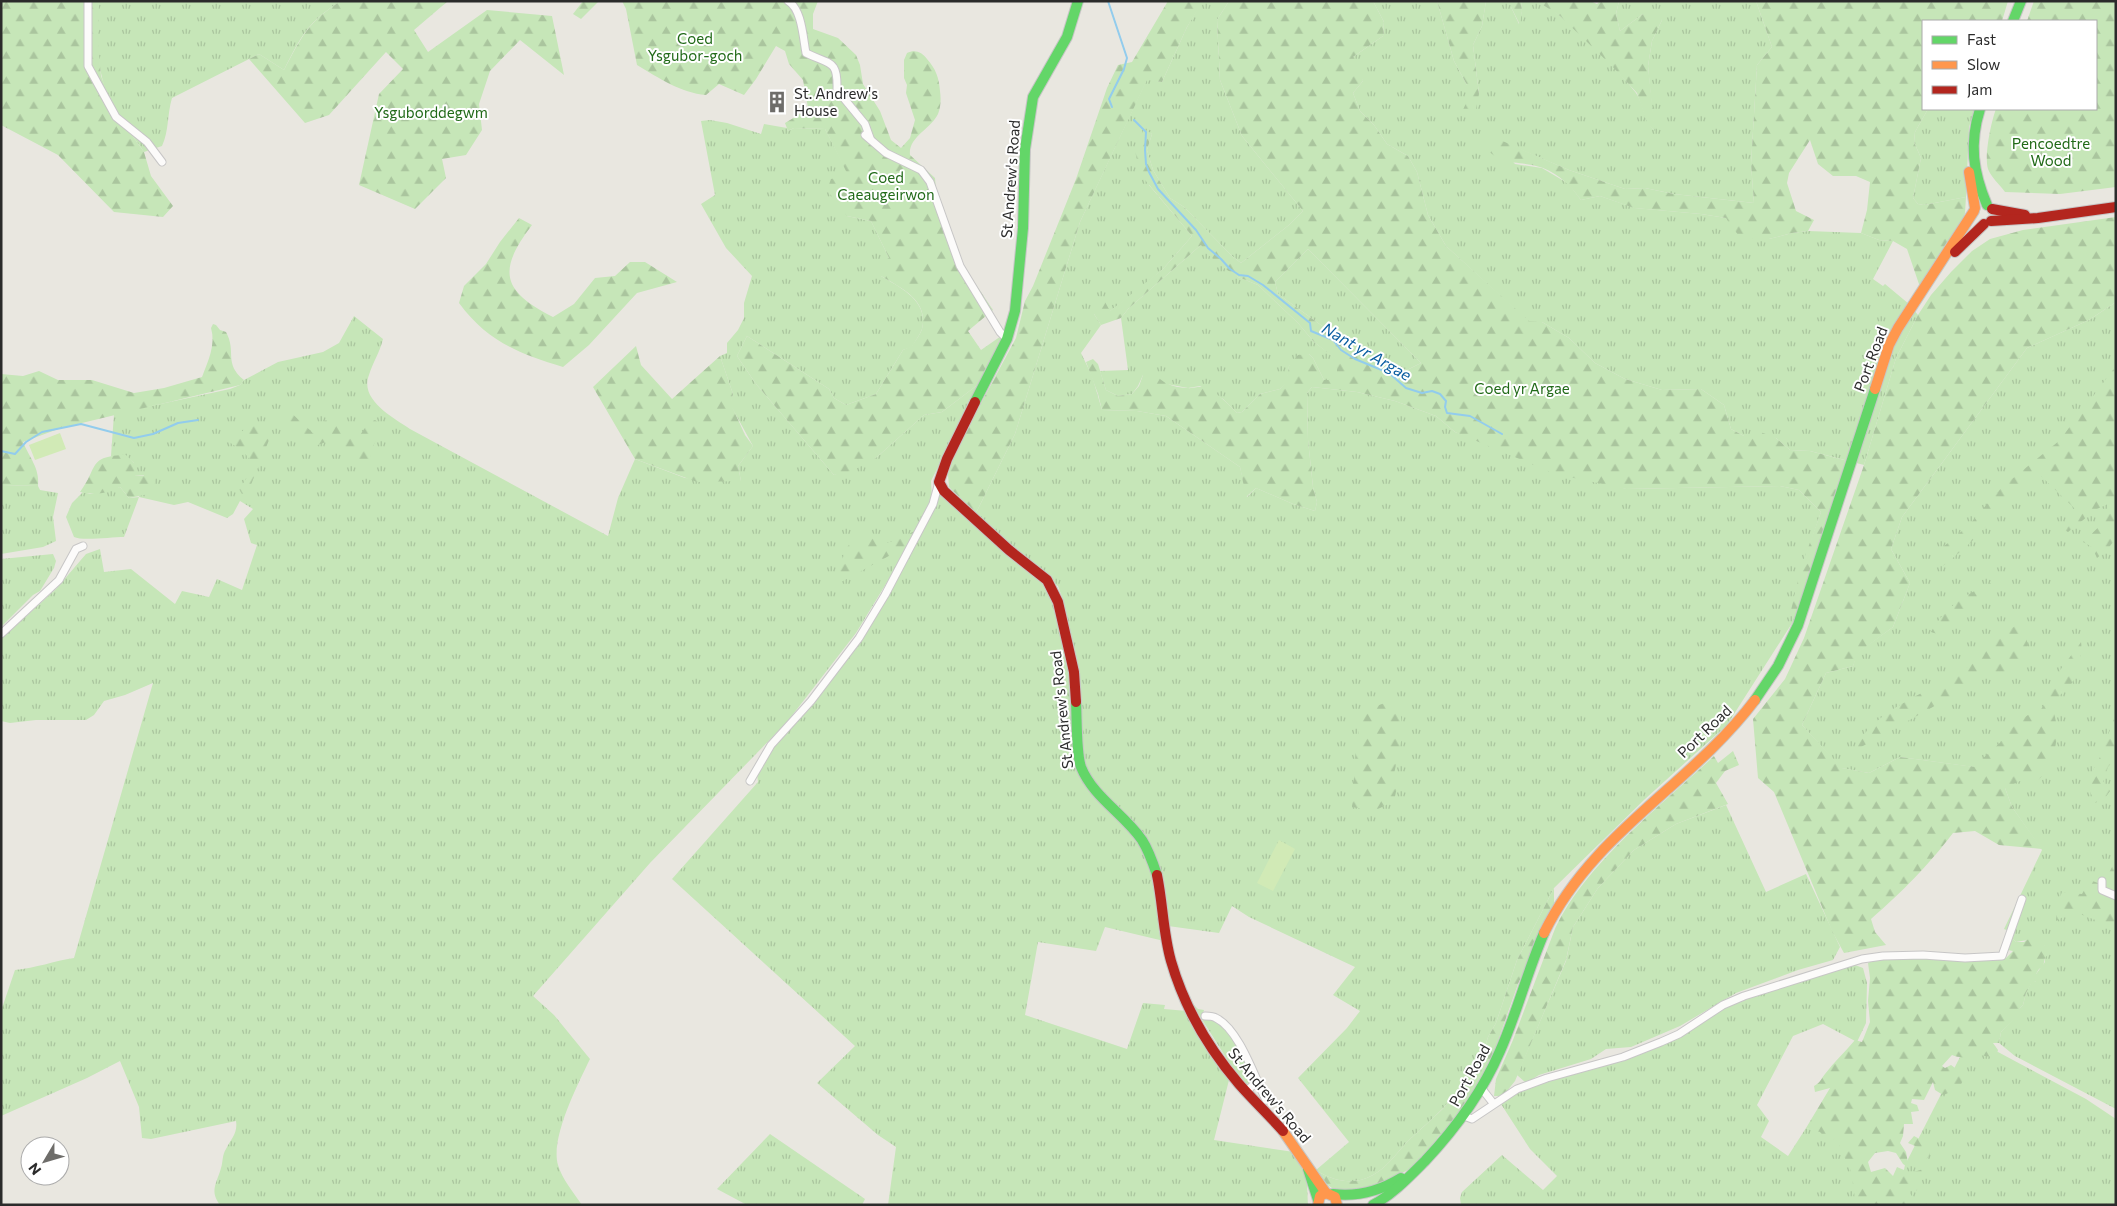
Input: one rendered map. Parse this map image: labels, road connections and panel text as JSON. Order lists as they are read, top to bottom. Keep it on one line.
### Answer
{"streets":{"main road":["St Andrew's Road","Port Road"]},"crossings":[["St Andrew's Road","Port Road"]],"water":["Nant yr Argae"],"parks":["Coed Ysgubor-goch","Ysguborddegwm","Pencoedtre Wood","Coed Caeaugeirwon","Coed yr Argae"],"places":{"building":["St. Andrew's House"]},"legend":["Fast","Slow","Jam"],"north":"bottom left"}
